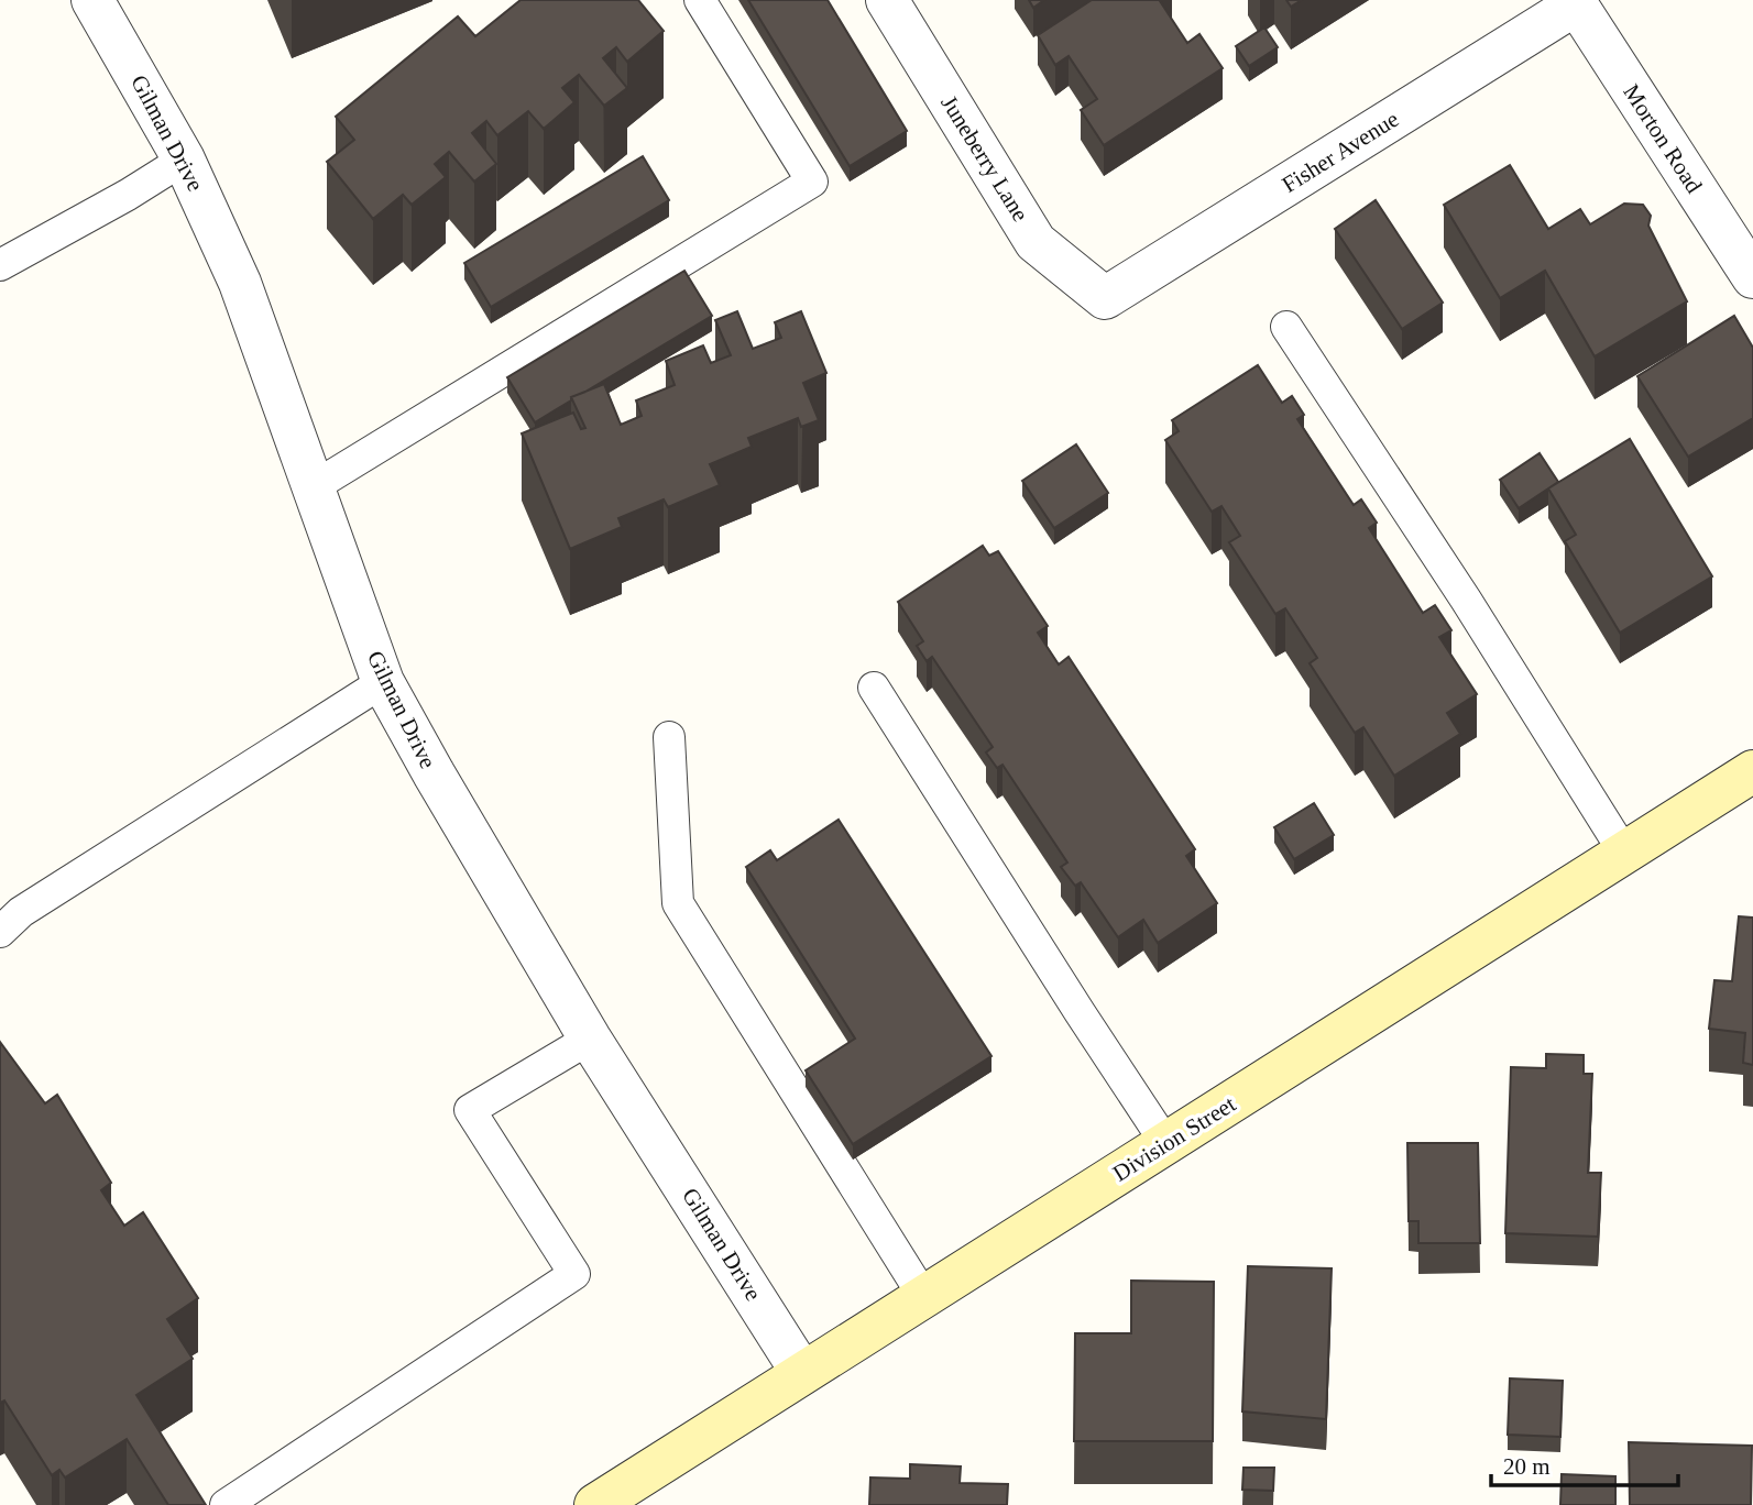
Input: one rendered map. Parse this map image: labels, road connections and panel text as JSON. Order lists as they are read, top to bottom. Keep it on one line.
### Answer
{"streets":{"street":["Gilman Drive","Morton Road","Fisher Avenue","Juneberry Lane","Division Street"]},"crossings":[["Gilman Drive","Division Street"],["Morton Road","Fisher Avenue"],["Fisher Avenue","Juneberry Lane"]],"scale_bar":"20 m"}
